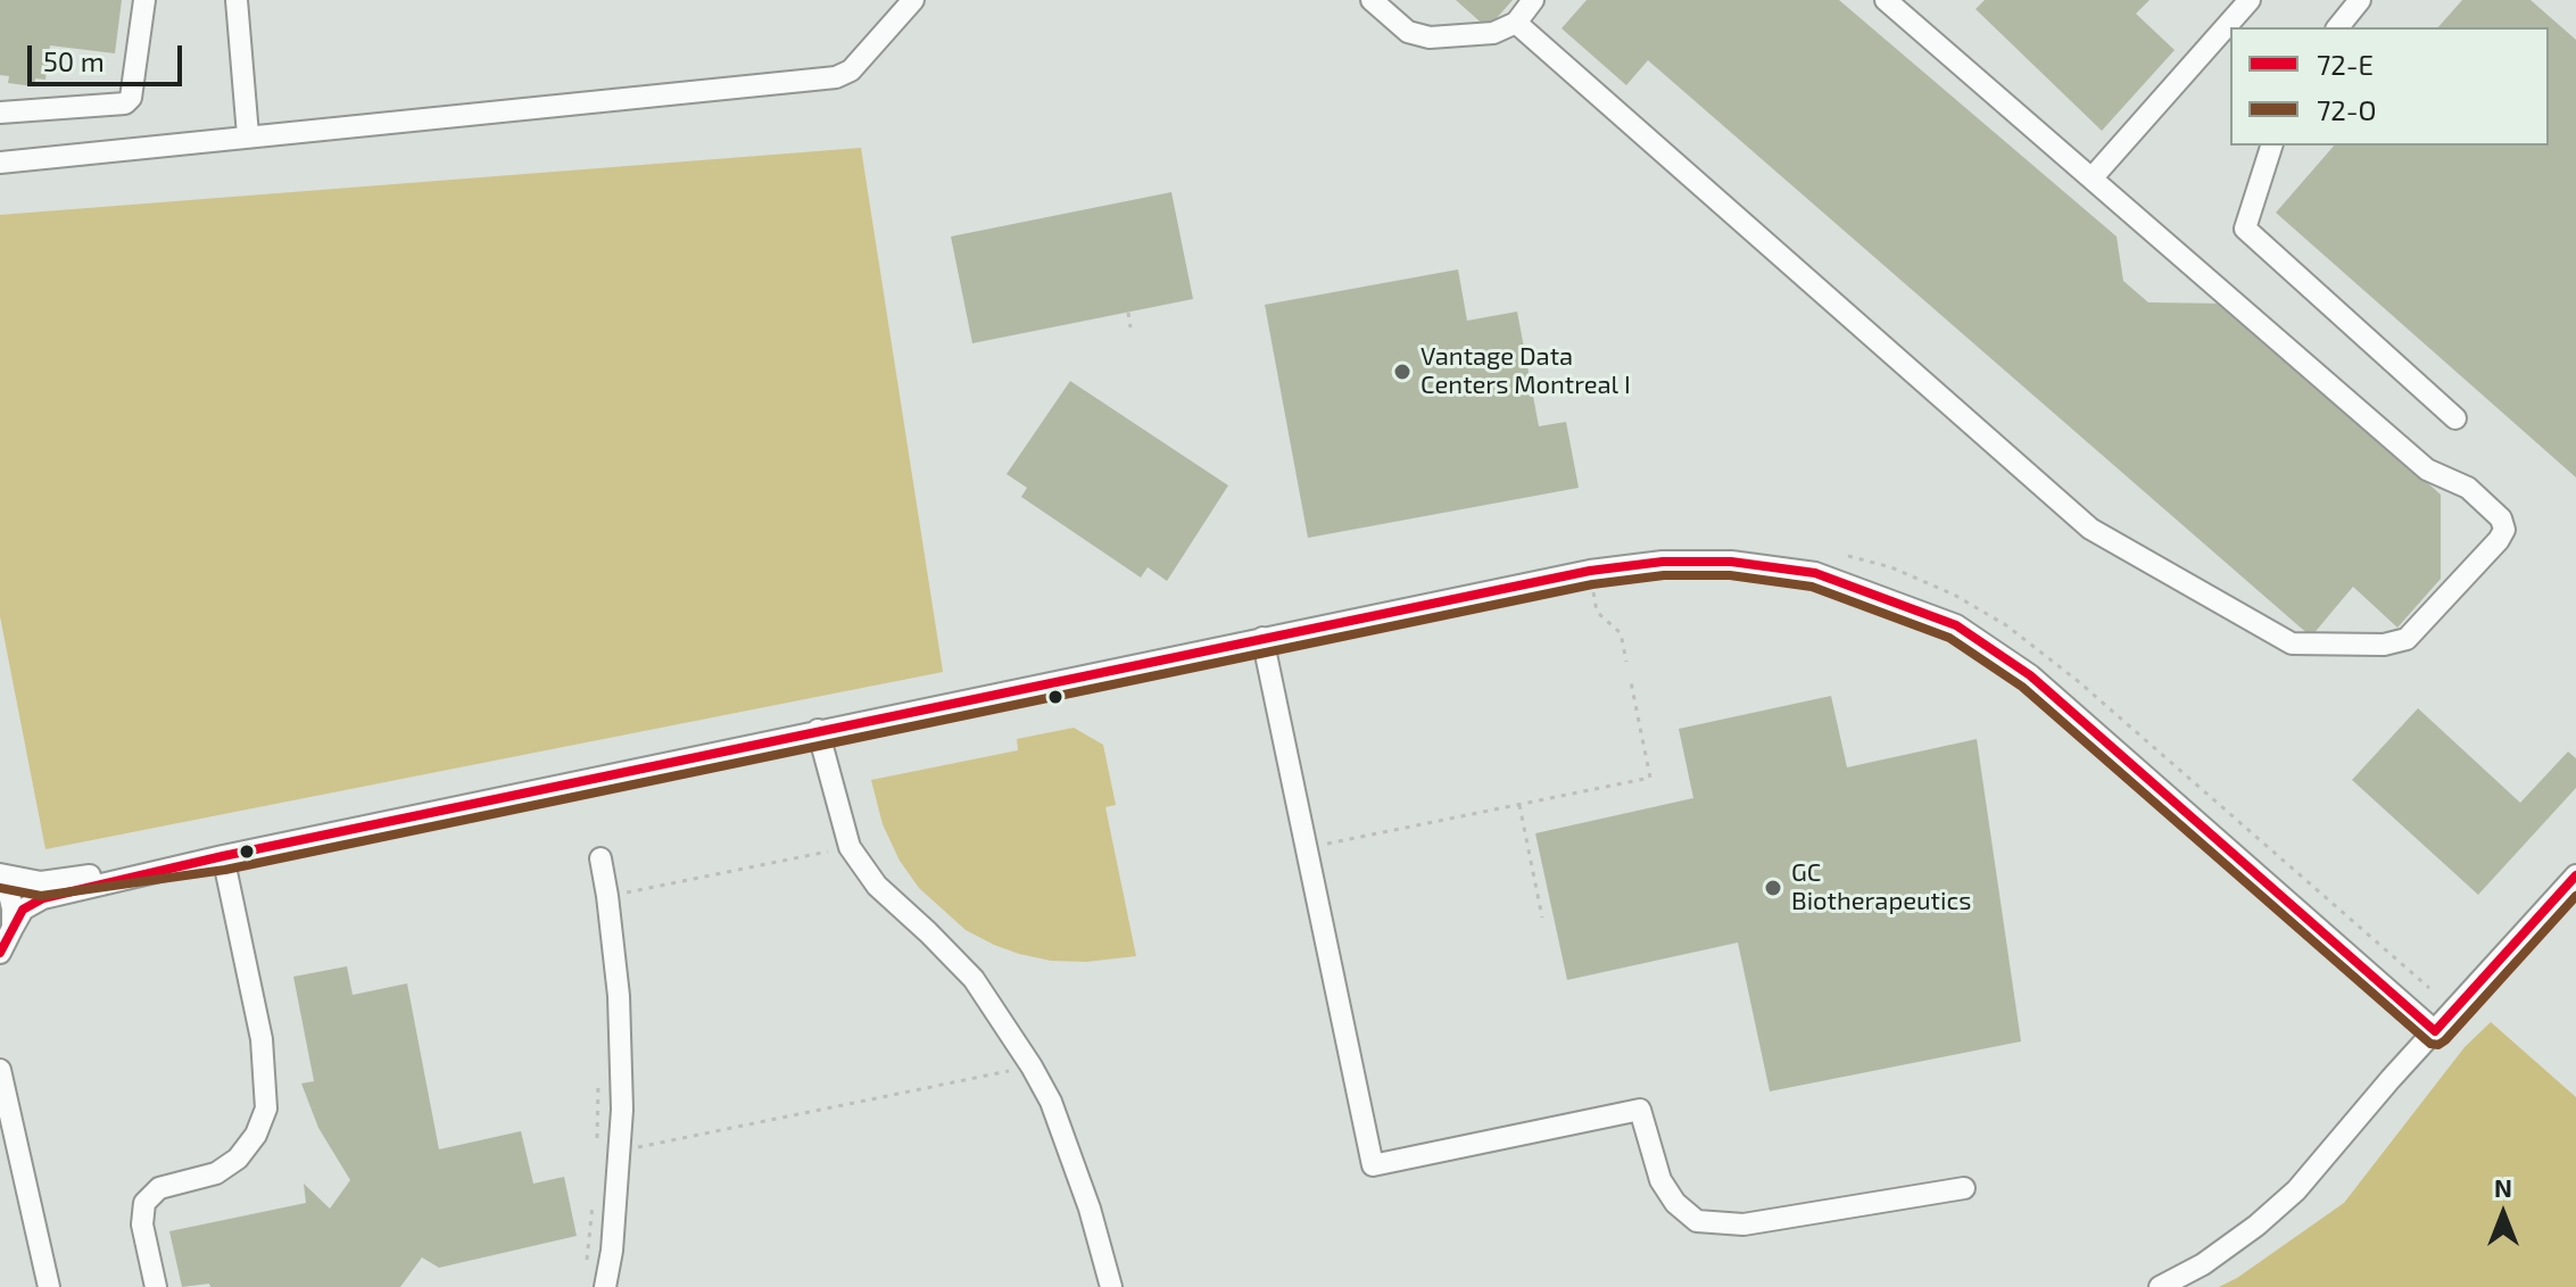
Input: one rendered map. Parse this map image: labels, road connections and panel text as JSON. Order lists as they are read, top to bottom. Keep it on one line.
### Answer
{"places":["Vantage Data Centers Montreal I","GC Biotherapeutics"],"lines":["transit line 72-E","transit line 72-O"],"legend":["72-E","72-O"],"scale_bar":"50 m","north":"top"}
